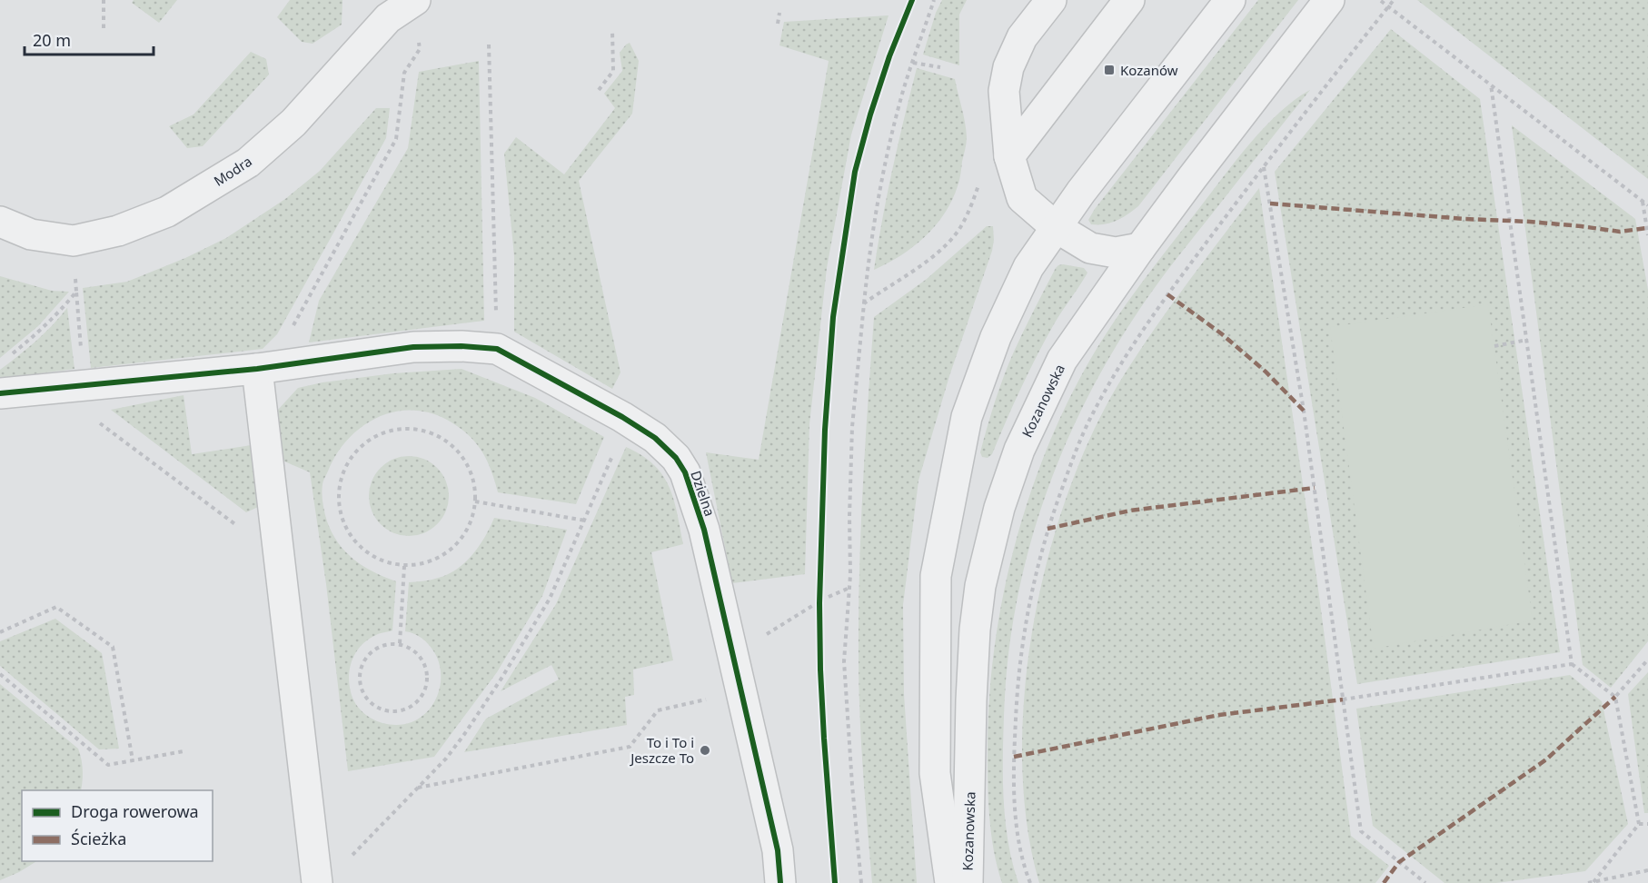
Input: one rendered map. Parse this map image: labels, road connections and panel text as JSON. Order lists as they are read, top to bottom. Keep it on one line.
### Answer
{"streets":{"street":["Modra","Kozanowska","Dzielna"]},"places":{"transit":["Kozanów"],"other":["To i To i Jeszcze To"]},"legend":["Droga rowerowa","Ścieżka"],"scale_bar":"20 m"}
